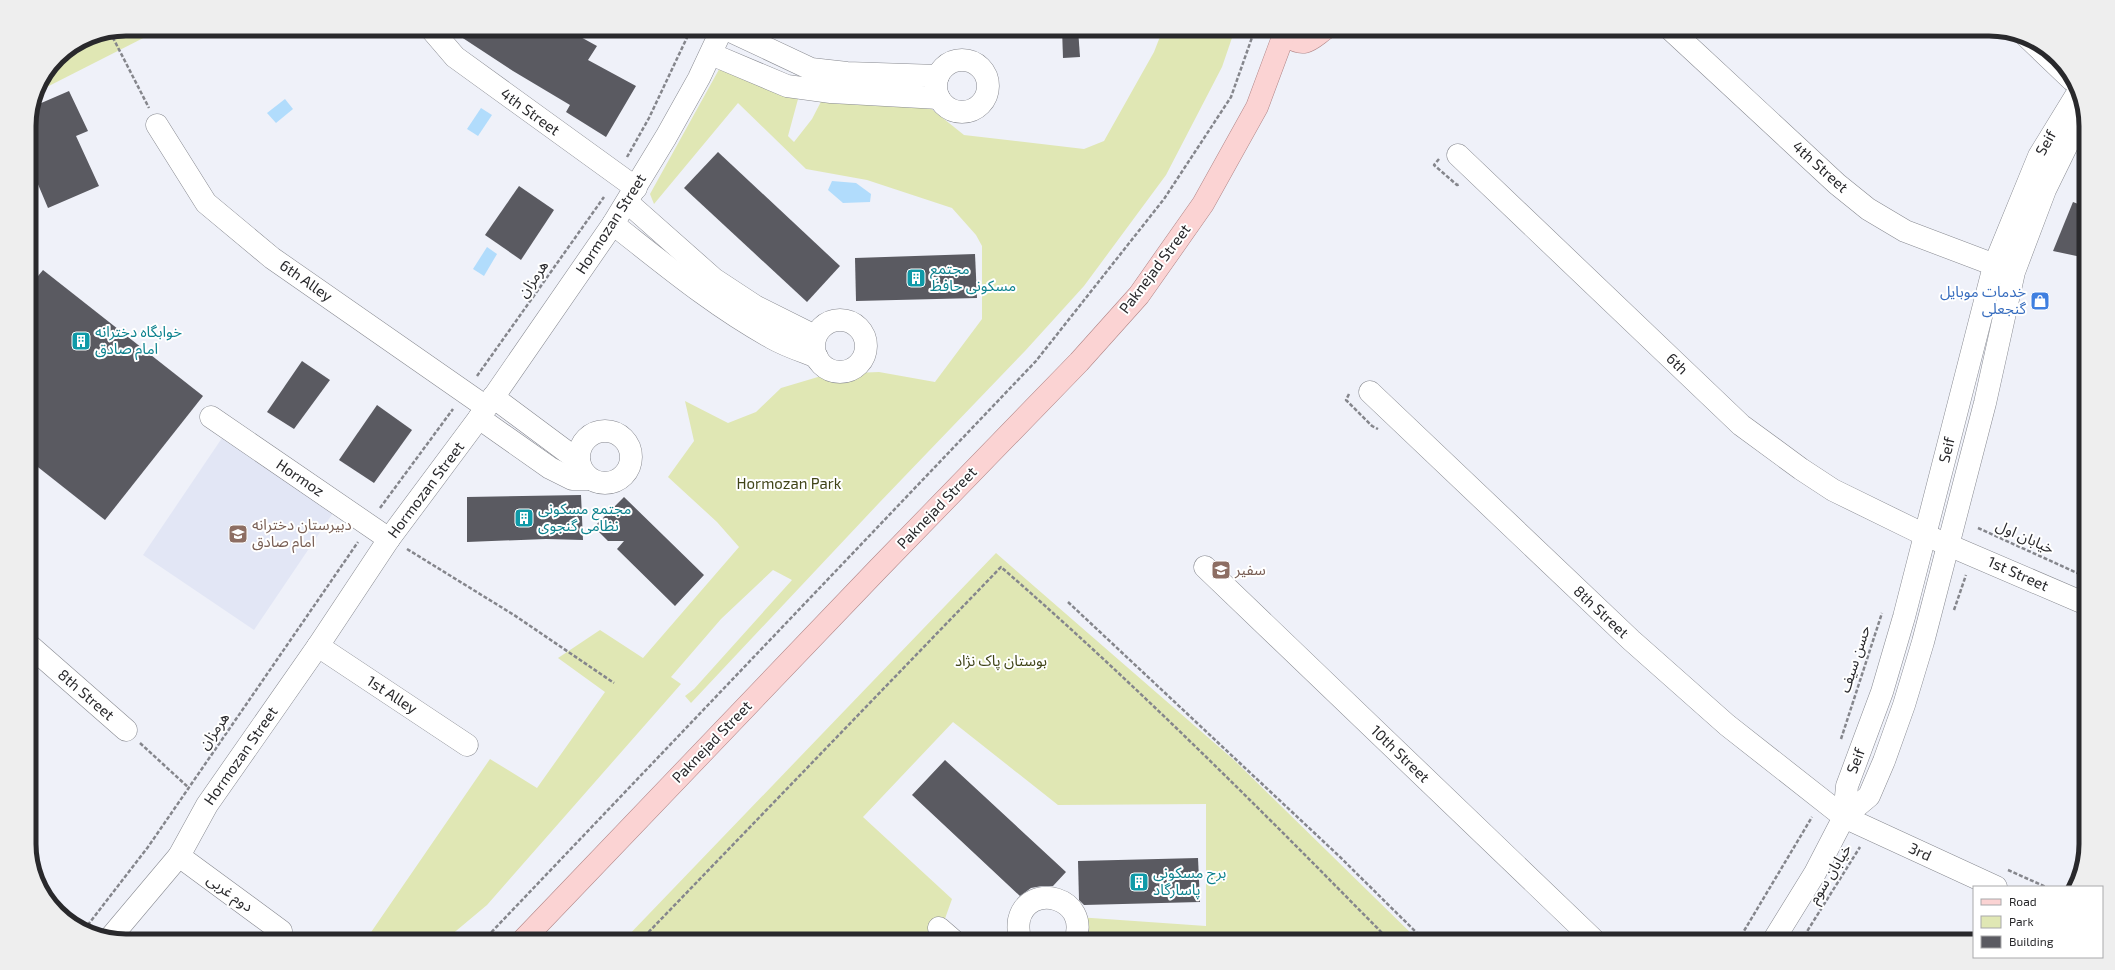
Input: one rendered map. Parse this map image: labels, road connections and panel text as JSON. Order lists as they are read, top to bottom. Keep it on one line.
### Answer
{"streets":{"main road":["Paknejad Street"],"street":["4th Street","Seif","Hormozan Street","6th Alley","6th","Hormoz","1st Street","8th Street","1st Alley","10th Street","3rd","دوم غربی"],"path":["هرمزان","خیابان اول","حسن سیف","خیابان سوم"]},"crossings":[["4th Street","Seif"],["4th Street","Hormozan Street"],["Seif","6th"],["Seif","1st Street"],["Seif","8th Street"],["Seif","3rd"],["Hormozan Street","6th Alley"],["Hormozan Street","Hormoz"],["Hormozan Street","1st Alley"],["Hormozan Street","دوم غربی"],["6th","1st Street"],["8th Street","3rd"]],"parks":["Hormozan Park","بوستان پاک نژاد"],"places":{"building":["مجتمع مسکونی حافظ","خوابگاه دخترانه امام صادق","مجتمع مسکونی نظامی گنجوی","برج مسکونی پاسارگاد"],"shop":["خدمات موبایل گنجعلی"],"school or university":["دبیرستان دخترانه امام صادق","سفیر"]},"legend":["Road","Park","Building"]}
